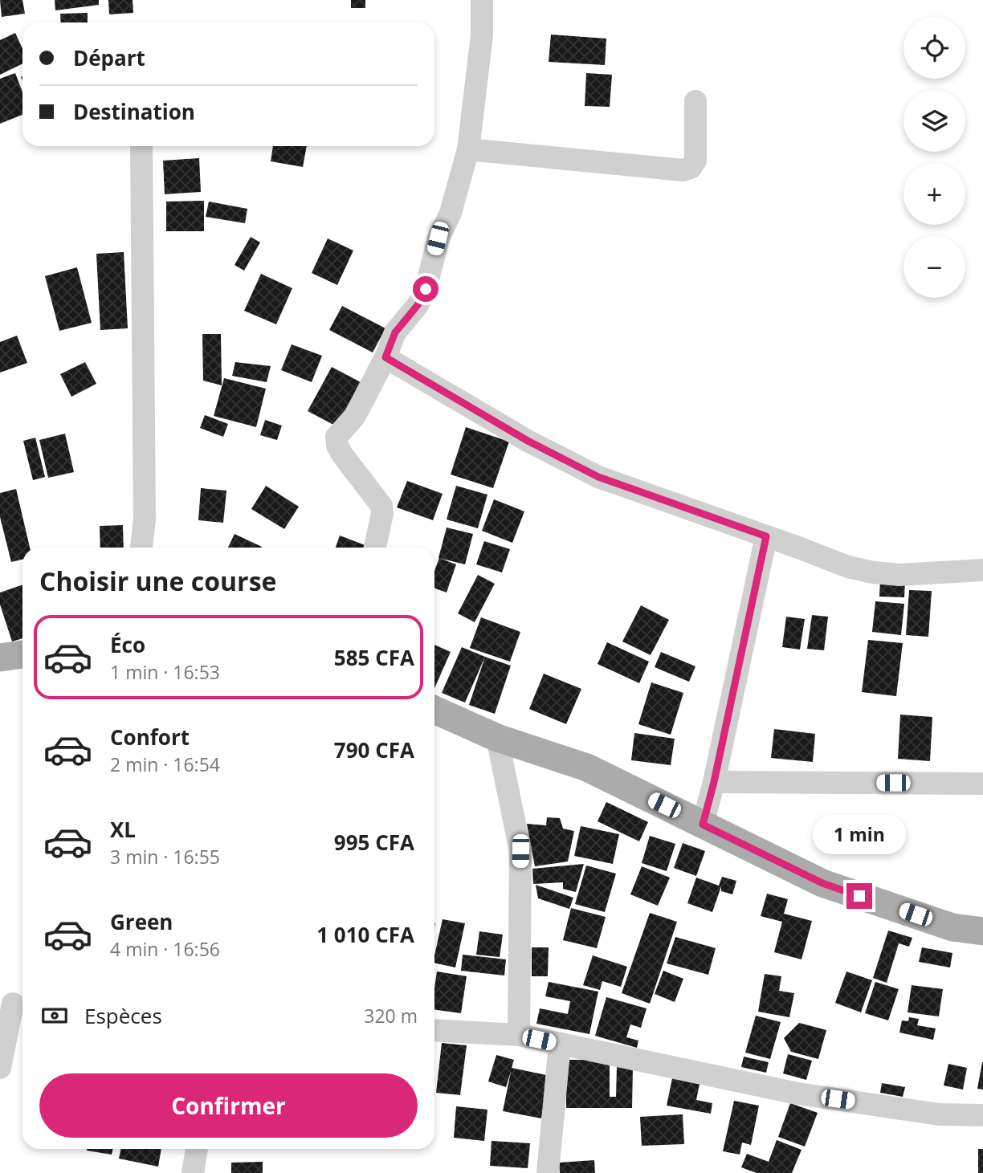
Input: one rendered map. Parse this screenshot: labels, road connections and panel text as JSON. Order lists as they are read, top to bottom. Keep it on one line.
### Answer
{"page":{"map_buttons":["+","−"],"banner":["Départ","Destination"],"heading":"Choisir une course","list":[{"name":"Éco","note":"1 min · 16:53","value":"585 CFA"},{"name":"Confort","note":"2 min · 16:54","value":"790 CFA"},{"name":"XL","note":"3 min · 16:55","value":"995 CFA"},{"name":"Green","note":"4 min · 16:56","value":"1 010 CFA"}],"bubble":"1 min","pay":["Espèces","320 m"],"buttons":"Confirmer"}}
